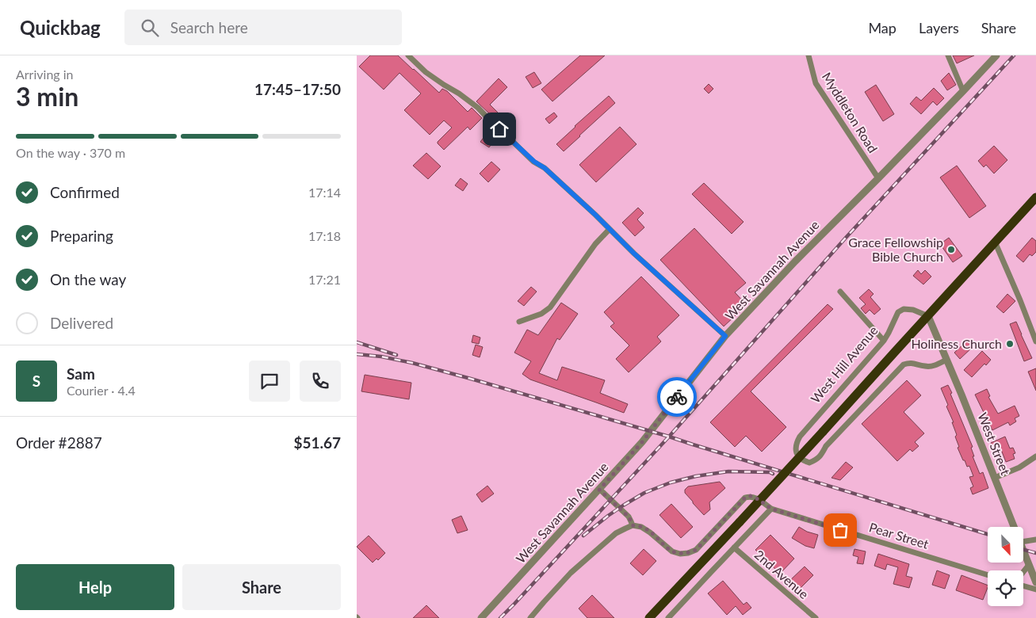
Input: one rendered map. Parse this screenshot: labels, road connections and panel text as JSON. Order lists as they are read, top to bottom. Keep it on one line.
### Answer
{"streets":{"street":["Myddleton Road","West Savannah Avenue","West Hill Avenue","West Street","Pear Street","2nd Avenue"]},"crossings":[["Myddleton Road","West Savannah Avenue"],["West Hill Avenue","West Street"]],"places":["Grace Fellowship Bible Church","Holiness Church"],"north":"bottom right","page":{"header":"Quickbag","search":"Search here","nav":["Map","Layers","Share"],"heading":["3 min","Arriving in","17:45–17:50"],"panel":["Sam","Courier · 4.4","Order #2887","$51.67"],"bar":"On the way · 370 m","list":[["Confirmed","17:14"],["Preparing","17:18"],["On the way","17:21"],"Delivered"],"round":"S","buttons":["Help","Share"]}}
